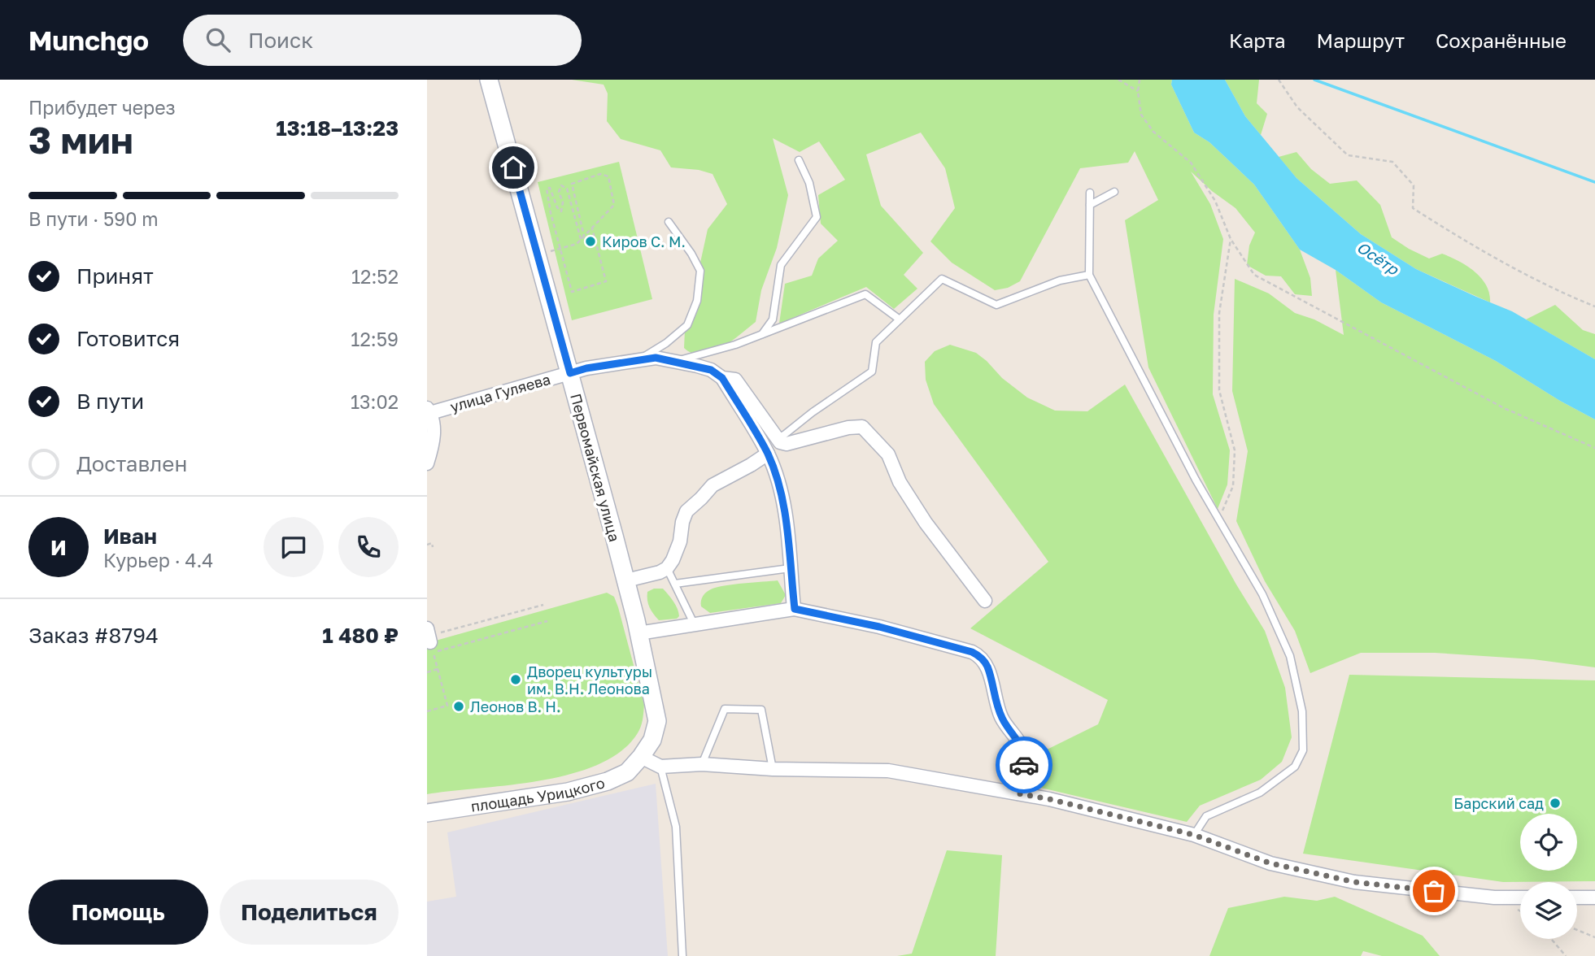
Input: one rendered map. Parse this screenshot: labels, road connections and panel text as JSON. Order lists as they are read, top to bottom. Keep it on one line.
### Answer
{"streets":{"main road":["Первомайская улица","площадь Урицкого"],"street":["улица Гуляева"]},"crossings":[["улица Гуляева","Первомайская улица"],["Первомайская улица","площадь Урицкого"]],"water":["Осётр"],"places":["Киров С. М.","Дворец культуры им. В.Н. Леонова","Леонов В. Н.","Барский сад"],"page":{"header":"Munchgo","search":"Поиск","nav":["Карта","Маршрут","Сохранённые"],"heading":["3 мин","Прибудет через","13:18–13:23"],"panel":["Иван","Курьер · 4.4","Заказ #8794","1 480 ₽"],"bar":"В пути · 590 m","list":[["Принят","12:52"],["Готовится","12:59"],["В пути","13:02"],"Доставлен"],"round":"И","buttons":["Помощь","Поделиться"]}}
